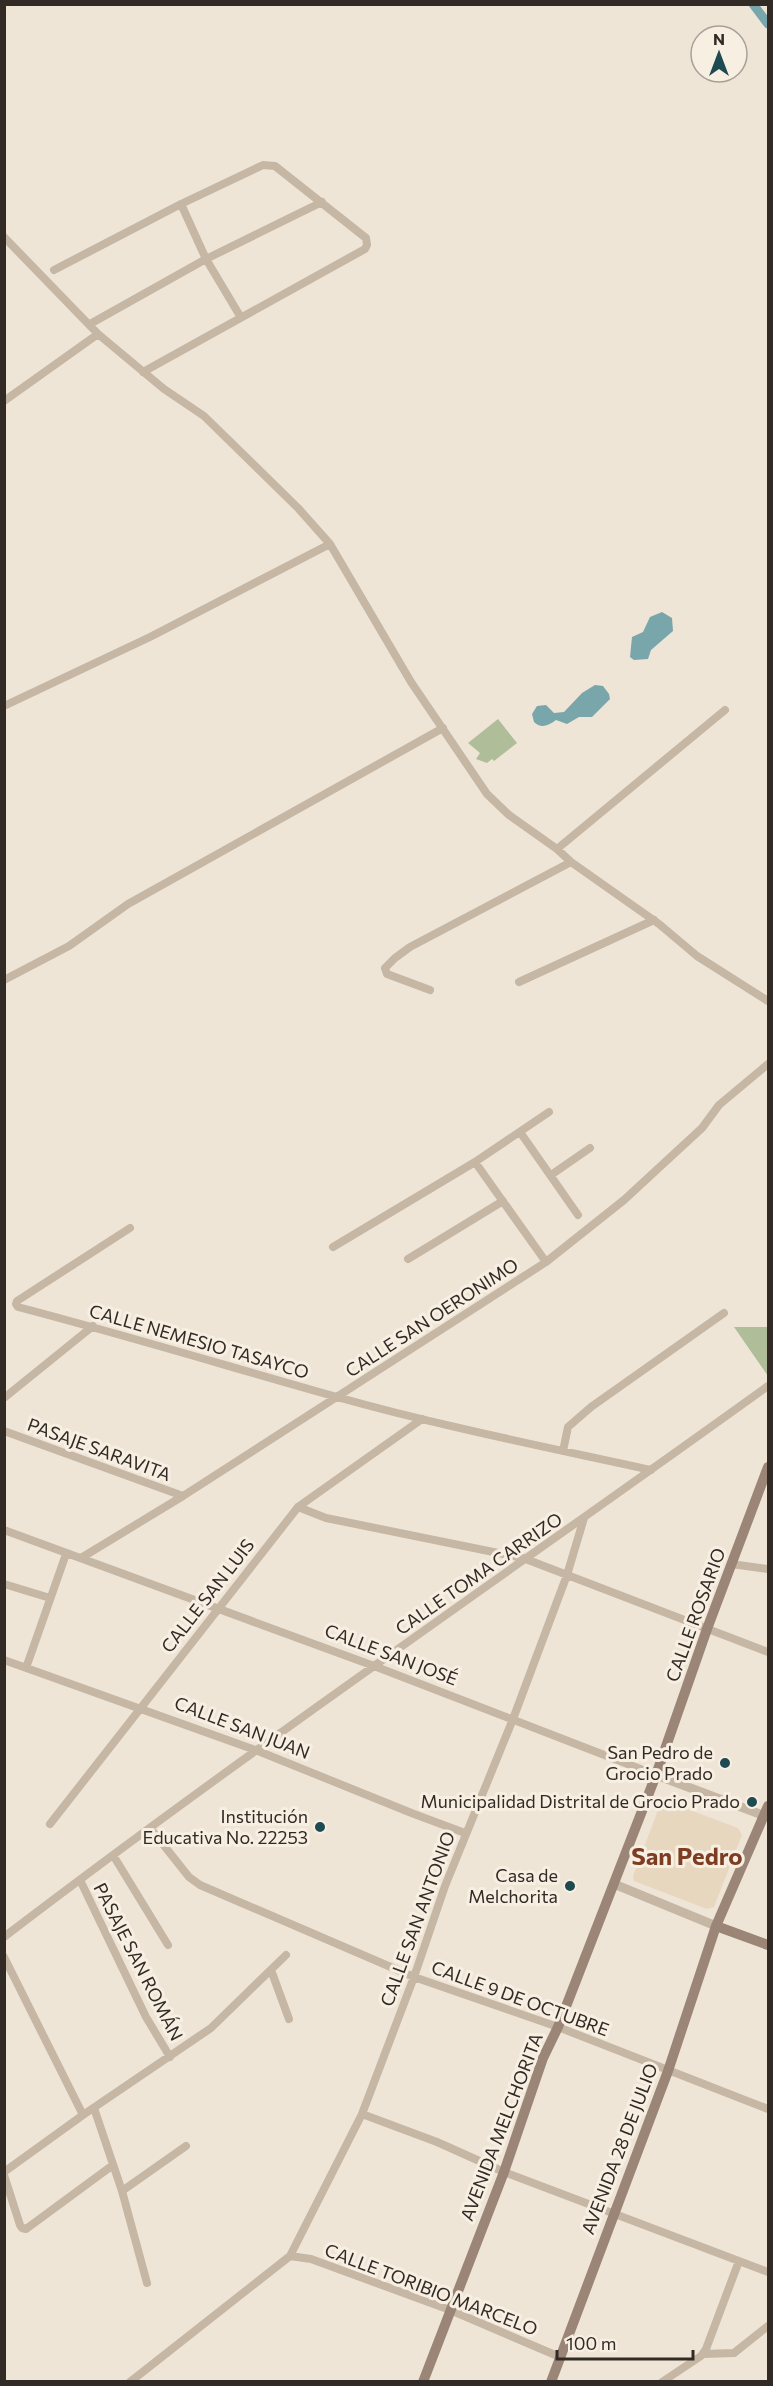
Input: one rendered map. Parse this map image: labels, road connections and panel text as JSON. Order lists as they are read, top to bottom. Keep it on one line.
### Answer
{"streets":{"main road":["CALLE ROSARIO","AVENIDA MELCHORITA","AVENIDA 28 DE JULIO"],"street":["CALLE SAN OERONIMO","CALLE NEMESIO TASAYCO","PASAJE SARAVITA","CALLE TOMA CARRIZO","CALLE SAN LUIS","CALLE SAN JOSÉ","CALLE SAN JUAN","CALLE SAN ANTONIO","PASAJE SAN ROMÁN","CALLE 9 DE OCTUBRE","CALLE TORIBIO MARCELO"]},"crossings":[["CALLE SAN OERONIMO","CALLE NEMESIO TASAYCO"],["CALLE SAN OERONIMO","PASAJE SARAVITA"],["CALLE SAN OERONIMO","CALLE SAN JOSÉ"],["CALLE NEMESIO TASAYCO","CALLE TOMA CARRIZO"],["CALLE NEMESIO TASAYCO","CALLE SAN LUIS"],["CALLE TOMA CARRIZO","CALLE SAN JOSÉ"],["CALLE TOMA CARRIZO","CALLE SAN JUAN"],["CALLE TOMA CARRIZO","CALLE SAN ANTONIO"],["CALLE TOMA CARRIZO","PASAJE SAN ROMÁN"],["CALLE TOMA CARRIZO","CALLE 9 DE OCTUBRE"],["CALLE SAN LUIS","CALLE SAN JOSÉ"],["CALLE SAN LUIS","CALLE SAN JUAN"],["CALLE ROSARIO","CALLE SAN JOSÉ"],["CALLE ROSARIO","AVENIDA MELCHORITA"],["CALLE SAN JOSÉ","CALLE SAN ANTONIO"],["CALLE SAN JOSÉ","AVENIDA 28 DE JULIO"],["CALLE SAN JUAN","CALLE SAN ANTONIO"],["CALLE SAN ANTONIO","CALLE 9 DE OCTUBRE"],["CALLE SAN ANTONIO","CALLE TORIBIO MARCELO"],["CALLE 9 DE OCTUBRE","AVENIDA MELCHORITA"],["CALLE 9 DE OCTUBRE","AVENIDA 28 DE JULIO"],["AVENIDA MELCHORITA","CALLE TORIBIO MARCELO"],["AVENIDA 28 DE JULIO","CALLE TORIBIO MARCELO"]],"districts":["San Pedro"],"places":["San Pedro de Grocio Prado","Municipalidad Distrital de Grocio Prado","Institución Educativa No. 22253","Casa de Melchorita"],"scale_bar":"100 m","north":"top"}
